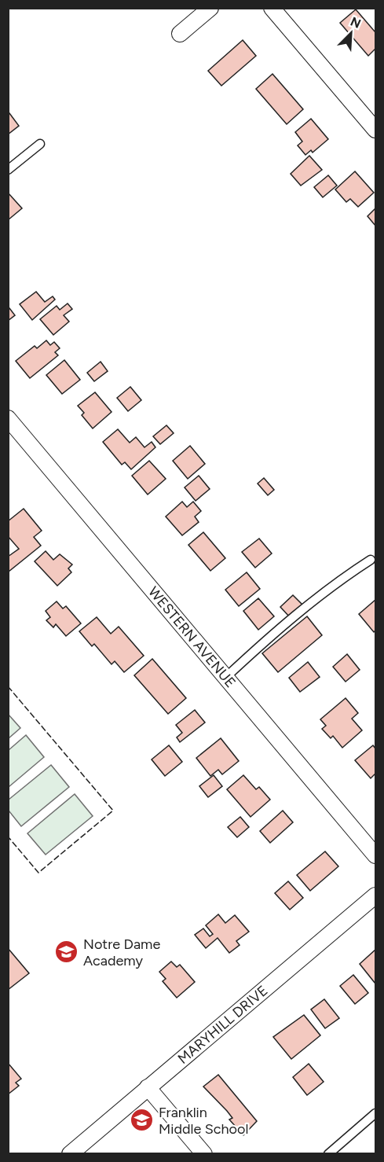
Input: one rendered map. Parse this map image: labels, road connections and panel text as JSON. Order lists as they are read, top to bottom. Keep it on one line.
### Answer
{"streets":{"street":["WESTERN AVENUE","MARYHILL DRIVE"]},"places":{"school or university":["Notre Dame Academy","Franklin Middle School"]},"north":"top right"}
